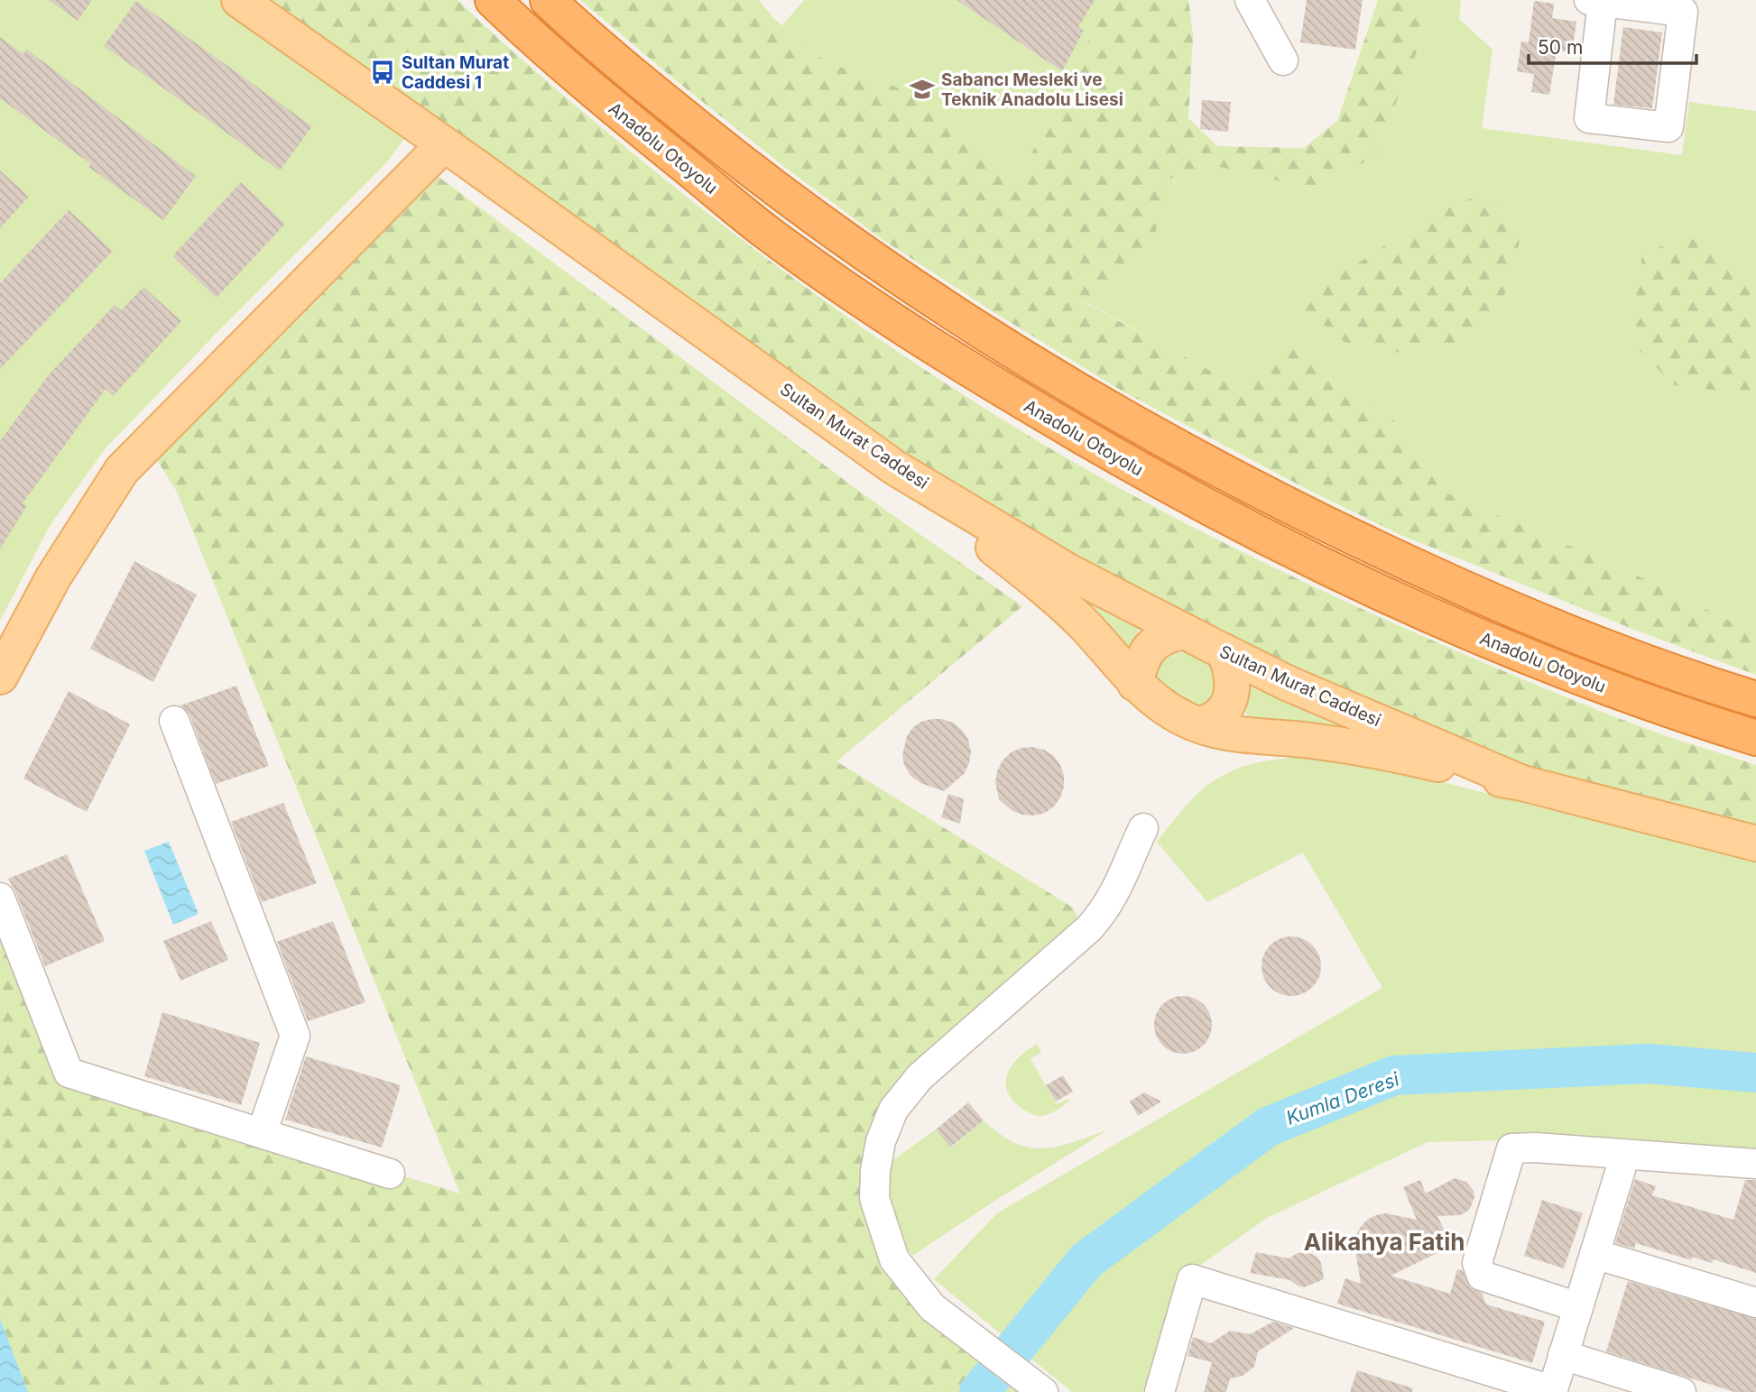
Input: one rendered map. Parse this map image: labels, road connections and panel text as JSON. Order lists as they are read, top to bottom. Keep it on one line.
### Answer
{"streets":{"highway":["Anadolu Otoyolu"],"main road":["Sultan Murat Caddesi"]},"districts":["Alikahya Fatih"],"water":["Kumla Deresi"],"places":{"bus stop":["Sultan Murat Caddesi 1"],"school or university":["Sabancı Mesleki ve Teknik Anadolu Lisesi"]},"scale_bar":"50 m"}
